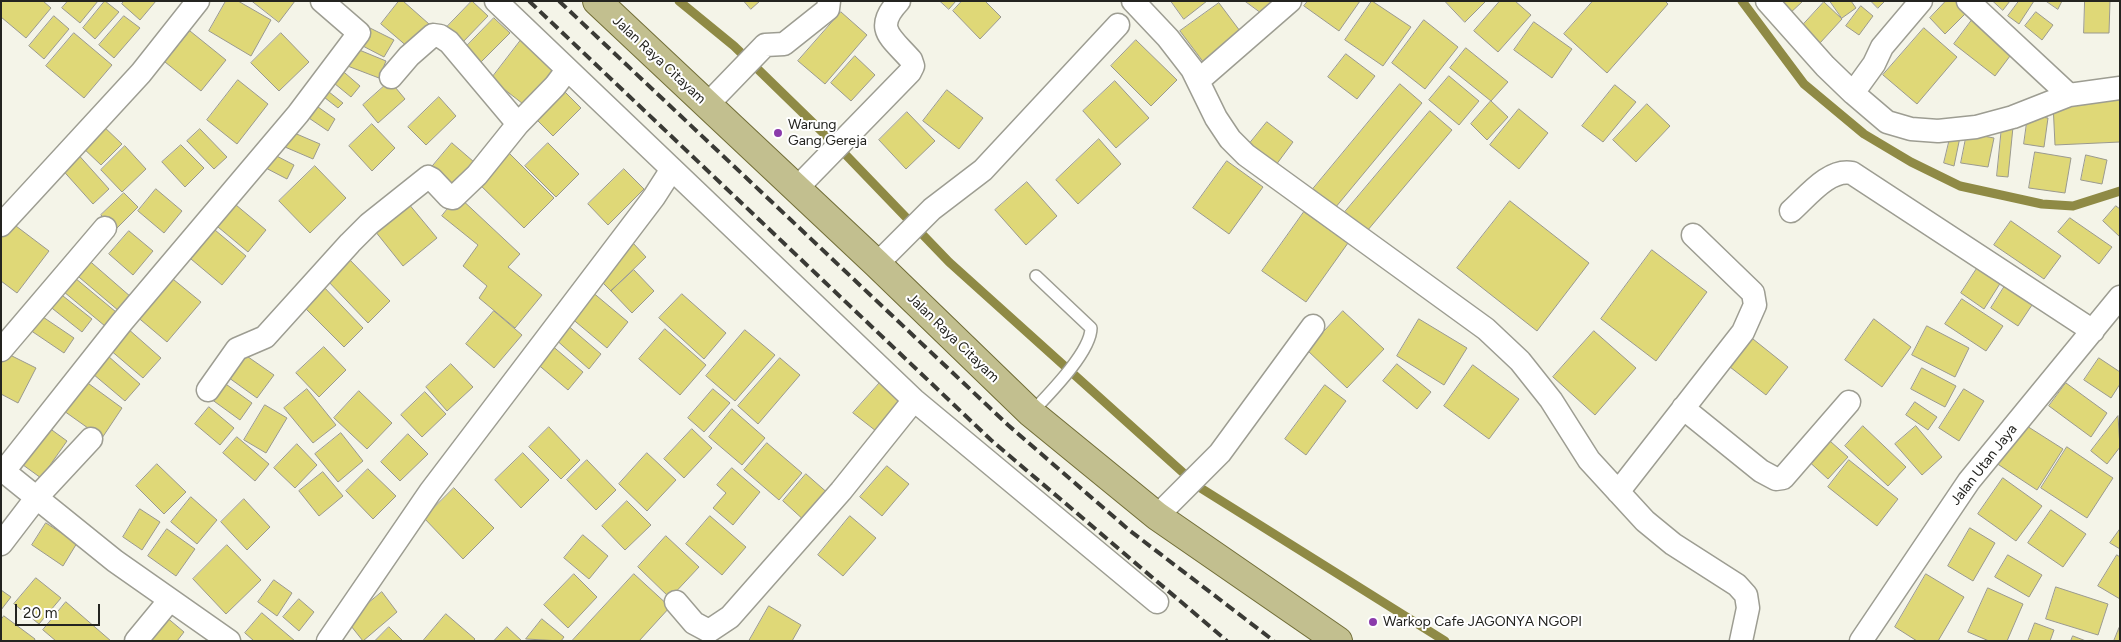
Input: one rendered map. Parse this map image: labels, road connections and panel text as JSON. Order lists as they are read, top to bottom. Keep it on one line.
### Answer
{"streets":{"main road":["Jalan Raya Citayam"],"street":["Jalan Utan Jaya"]},"places":["Warung Gang Gereja","Warkop Cafe JAGONYA NGOPI"],"scale_bar":"20 m"}
